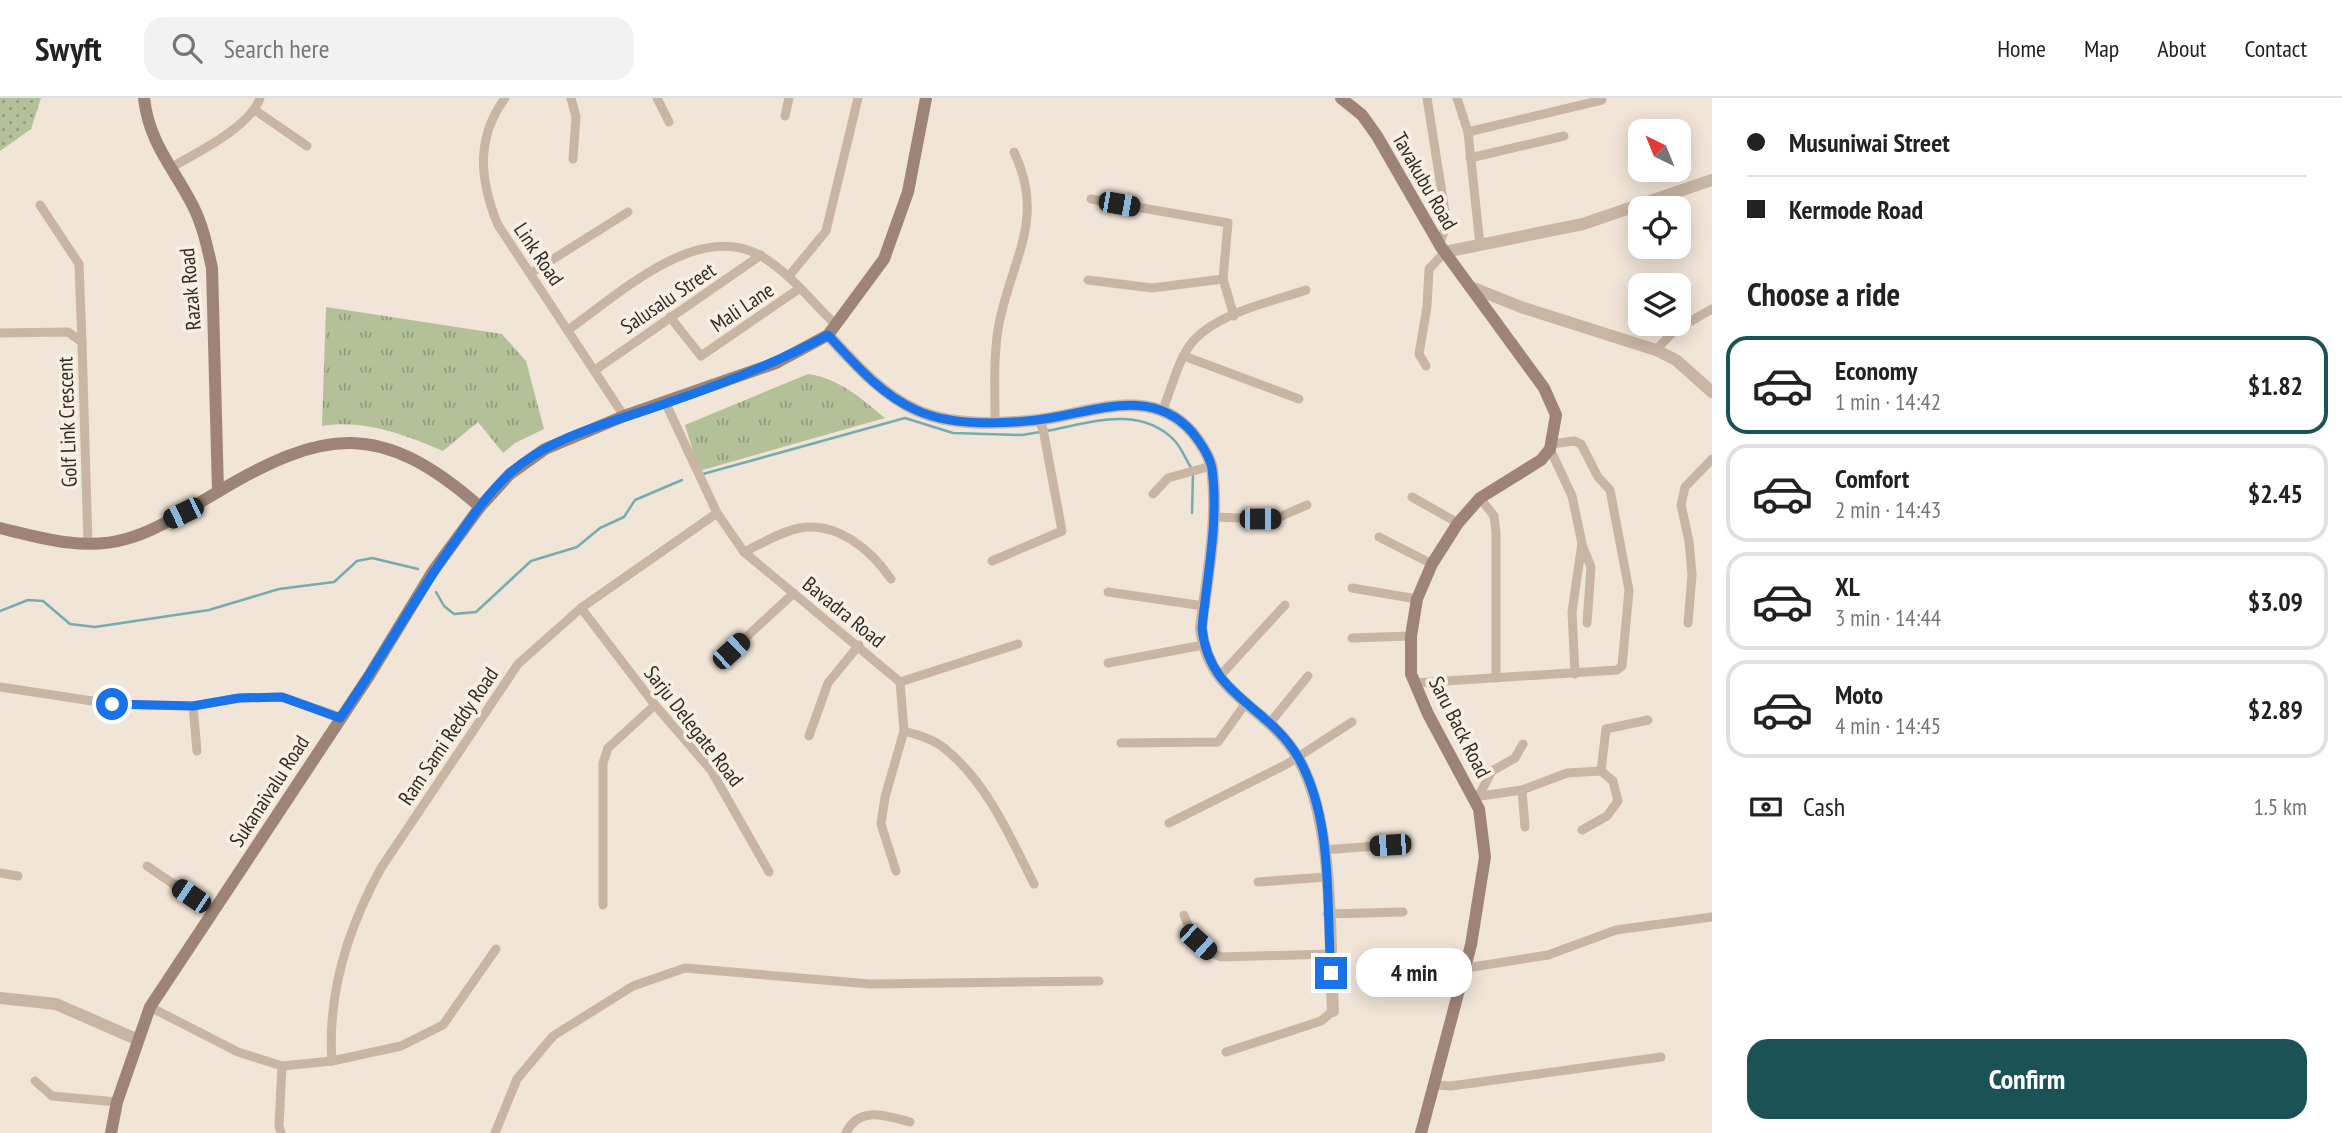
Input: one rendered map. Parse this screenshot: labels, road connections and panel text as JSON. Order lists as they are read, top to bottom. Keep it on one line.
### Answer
{"streets":{"main road":["Tavakubu Road","Razak Road","Saru Back Road","Sukanaivalu Road"],"street":["Link Road","Salusalu Street","Mali Lane","Golf Link Crescent","Bavadra Road","Sarju Delegate Road","Ram Sami Reddy Road"]},"crossings":[["Link Road","Salusalu Street"],["Link Road","Sukanaivalu Road"],["Salusalu Street","Mali Lane"],["Bavadra Road","Ram Sami Reddy Road"],["Bavadra Road","Sukanaivalu Road"],["Sarju Delegate Road","Ram Sami Reddy Road"]],"north":"top left","page":{"header":"Swyft","search":"Search here","nav":["Home","Map","About","Contact"],"banner":["Musuniwai Street","Kermode Road"],"heading":"Choose a ride","list":[{"name":"Economy","note":"1 min · 14:42","value":"$1.82"},{"name":"Comfort","note":"2 min · 14:43","value":"$2.45"},{"name":"XL","note":"3 min · 14:44","value":"$3.09"},{"name":"Moto","note":"4 min · 14:45","value":"$2.89"}],"pay":["Cash","1.5 km"],"bubble":"4 min","buttons":"Confirm"}}
